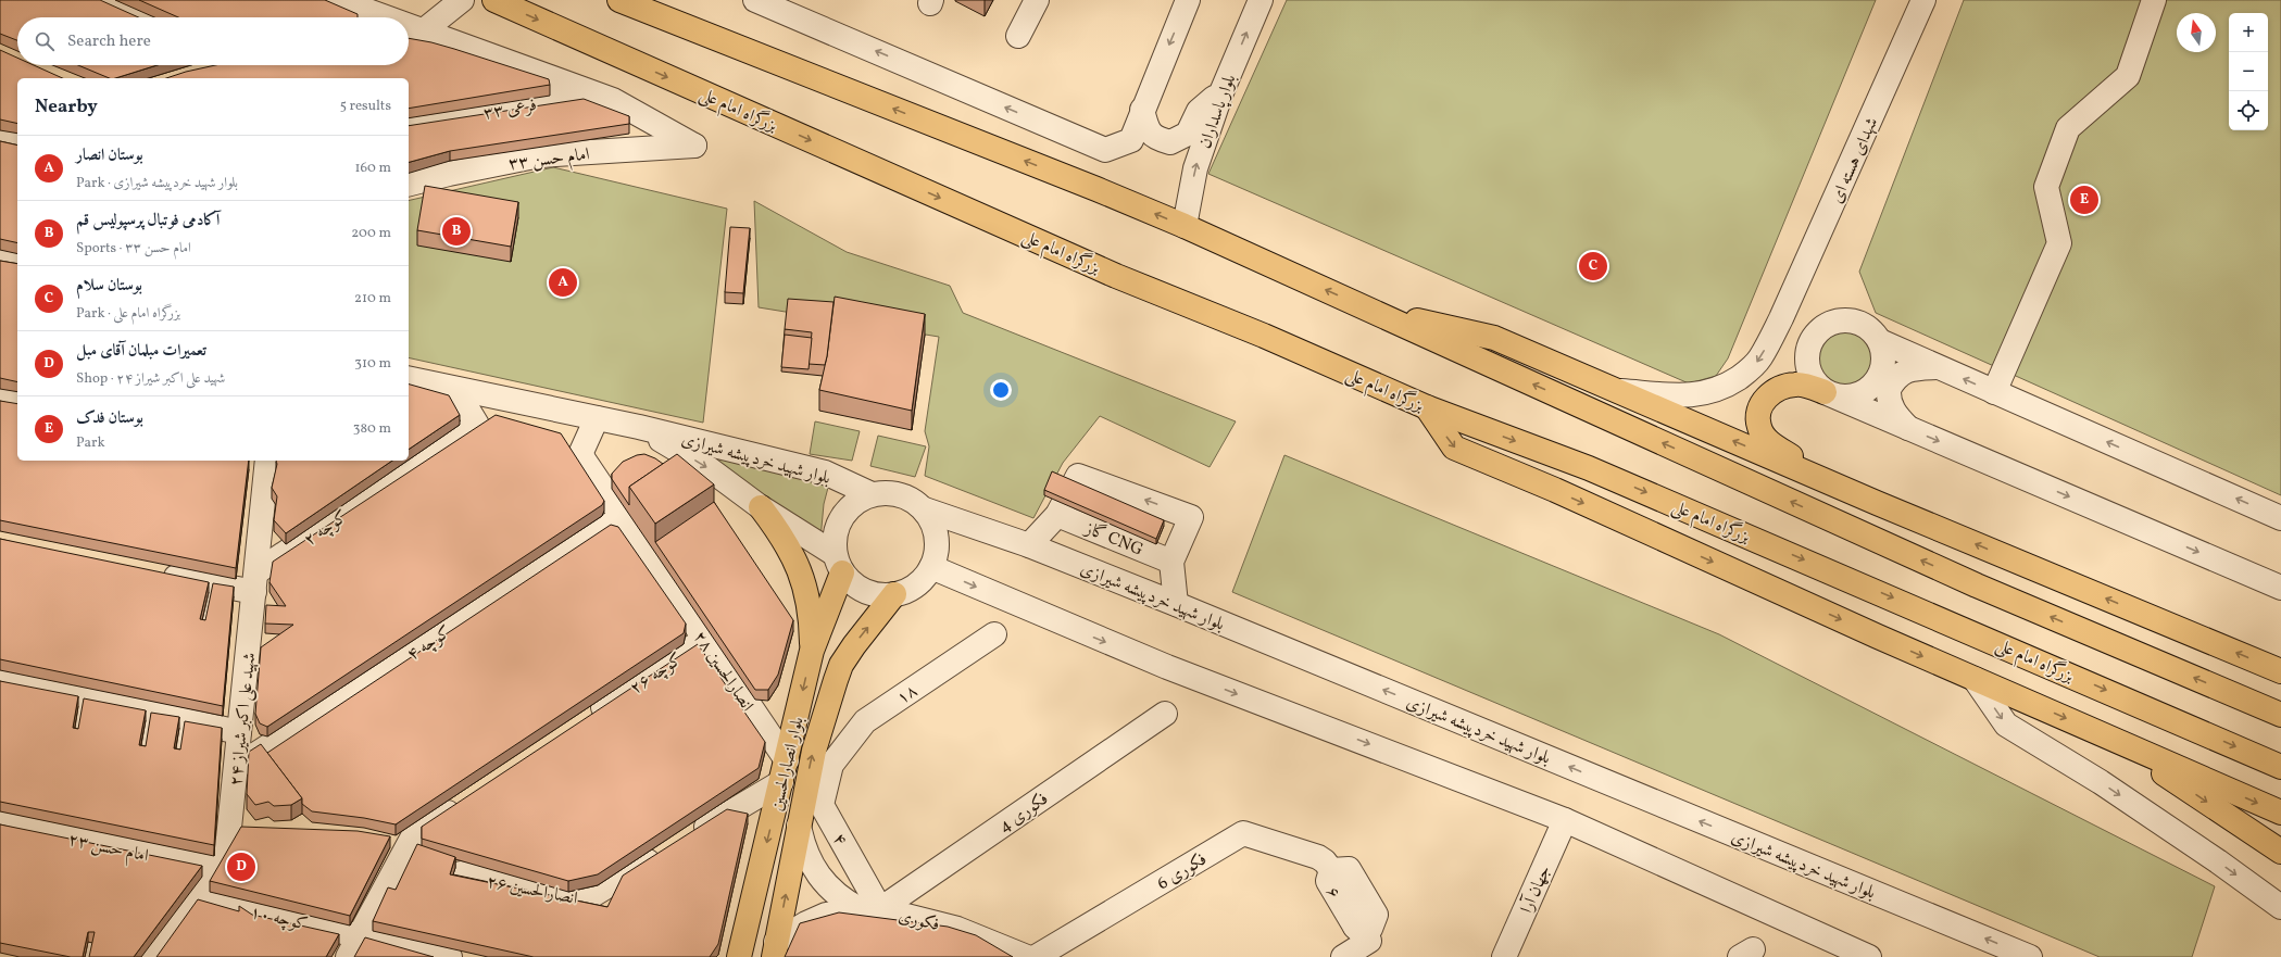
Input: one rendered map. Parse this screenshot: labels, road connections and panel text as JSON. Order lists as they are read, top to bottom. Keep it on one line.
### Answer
{"streets":{"main road":["بزرگراه امام علی","بلوار انصارالحسین"],"street":["فرعی ۳۳","بلوار پاسداران","امام حسن ۳۳","شهدای هسته ای","بلوار شهید خردپیشه شیرازی","کوچه ۲","گاز CNG","کوچه ۴","انصارالحسین ۲۸","کوچه ۲۶","۱۸","شهید علی اکبر شیراز ۲۴","فکوری 4","۴","امام حسن ۲۳","فکوری 6","انصارالحسین ۲۶","جهان آرا","۶","کوچه ۱۰","فکوری"]},"crossings":[["فرعی ۳۳","امام حسن ۳۳"],["بلوار شهید خردپیشه شیرازی","کوچه ۲"],["بلوار شهید خردپیشه شیرازی","انصارالحسین ۲۸"],["بلوار شهید خردپیشه شیرازی","بلوار انصارالحسین"],["کوچه ۲","شهید علی اکبر شیراز ۲۴"],["کوچه ۴","انصارالحسین ۲۸"],["کوچه ۴","شهید علی اکبر شیراز ۲۴"],["انصارالحسین ۲۸","کوچه ۲۶"],["انصارالحسین ۲۸","بلوار انصارالحسین"],["۱۸","۴"],["شهید علی اکبر شیراز ۲۴","امام حسن ۲۳"],["شهید علی اکبر شیراز ۲۴","کوچه ۱۰"],["بلوار انصارالحسین","فکوری"],["فکوری 4","۴"],["فکوری 4","فکوری"],["۴","فکوری"],["فکوری 6","۶"]],"north":"top","page":{"map_buttons":["+","−"],"search":"Search here","heading":["Nearby","5 results"],"list":[{"mark":"A","name":"بوستان انصار","note":"Park · بلوار شهید خردپیشه شیرازی","value":"160 m"},{"mark":"B","name":"آکادمی فوتبال پرسپولیس قم","note":"Sports · امام حسن ۳۳","value":"200 m"},{"mark":"C","name":"بوستان سلام","note":"Park · بزرگراه امام علی","value":"210 m"},{"mark":"D","name":"تعمیرات مبلمان آقای مبل","note":"Shop · شهید علی اکبر شیراز ۲۴","value":"310 m"},{"mark":"E","name":"بوستان فدک","note":"Park","value":"380 m"}],"pins":["E","B","C","A","D"]}}
